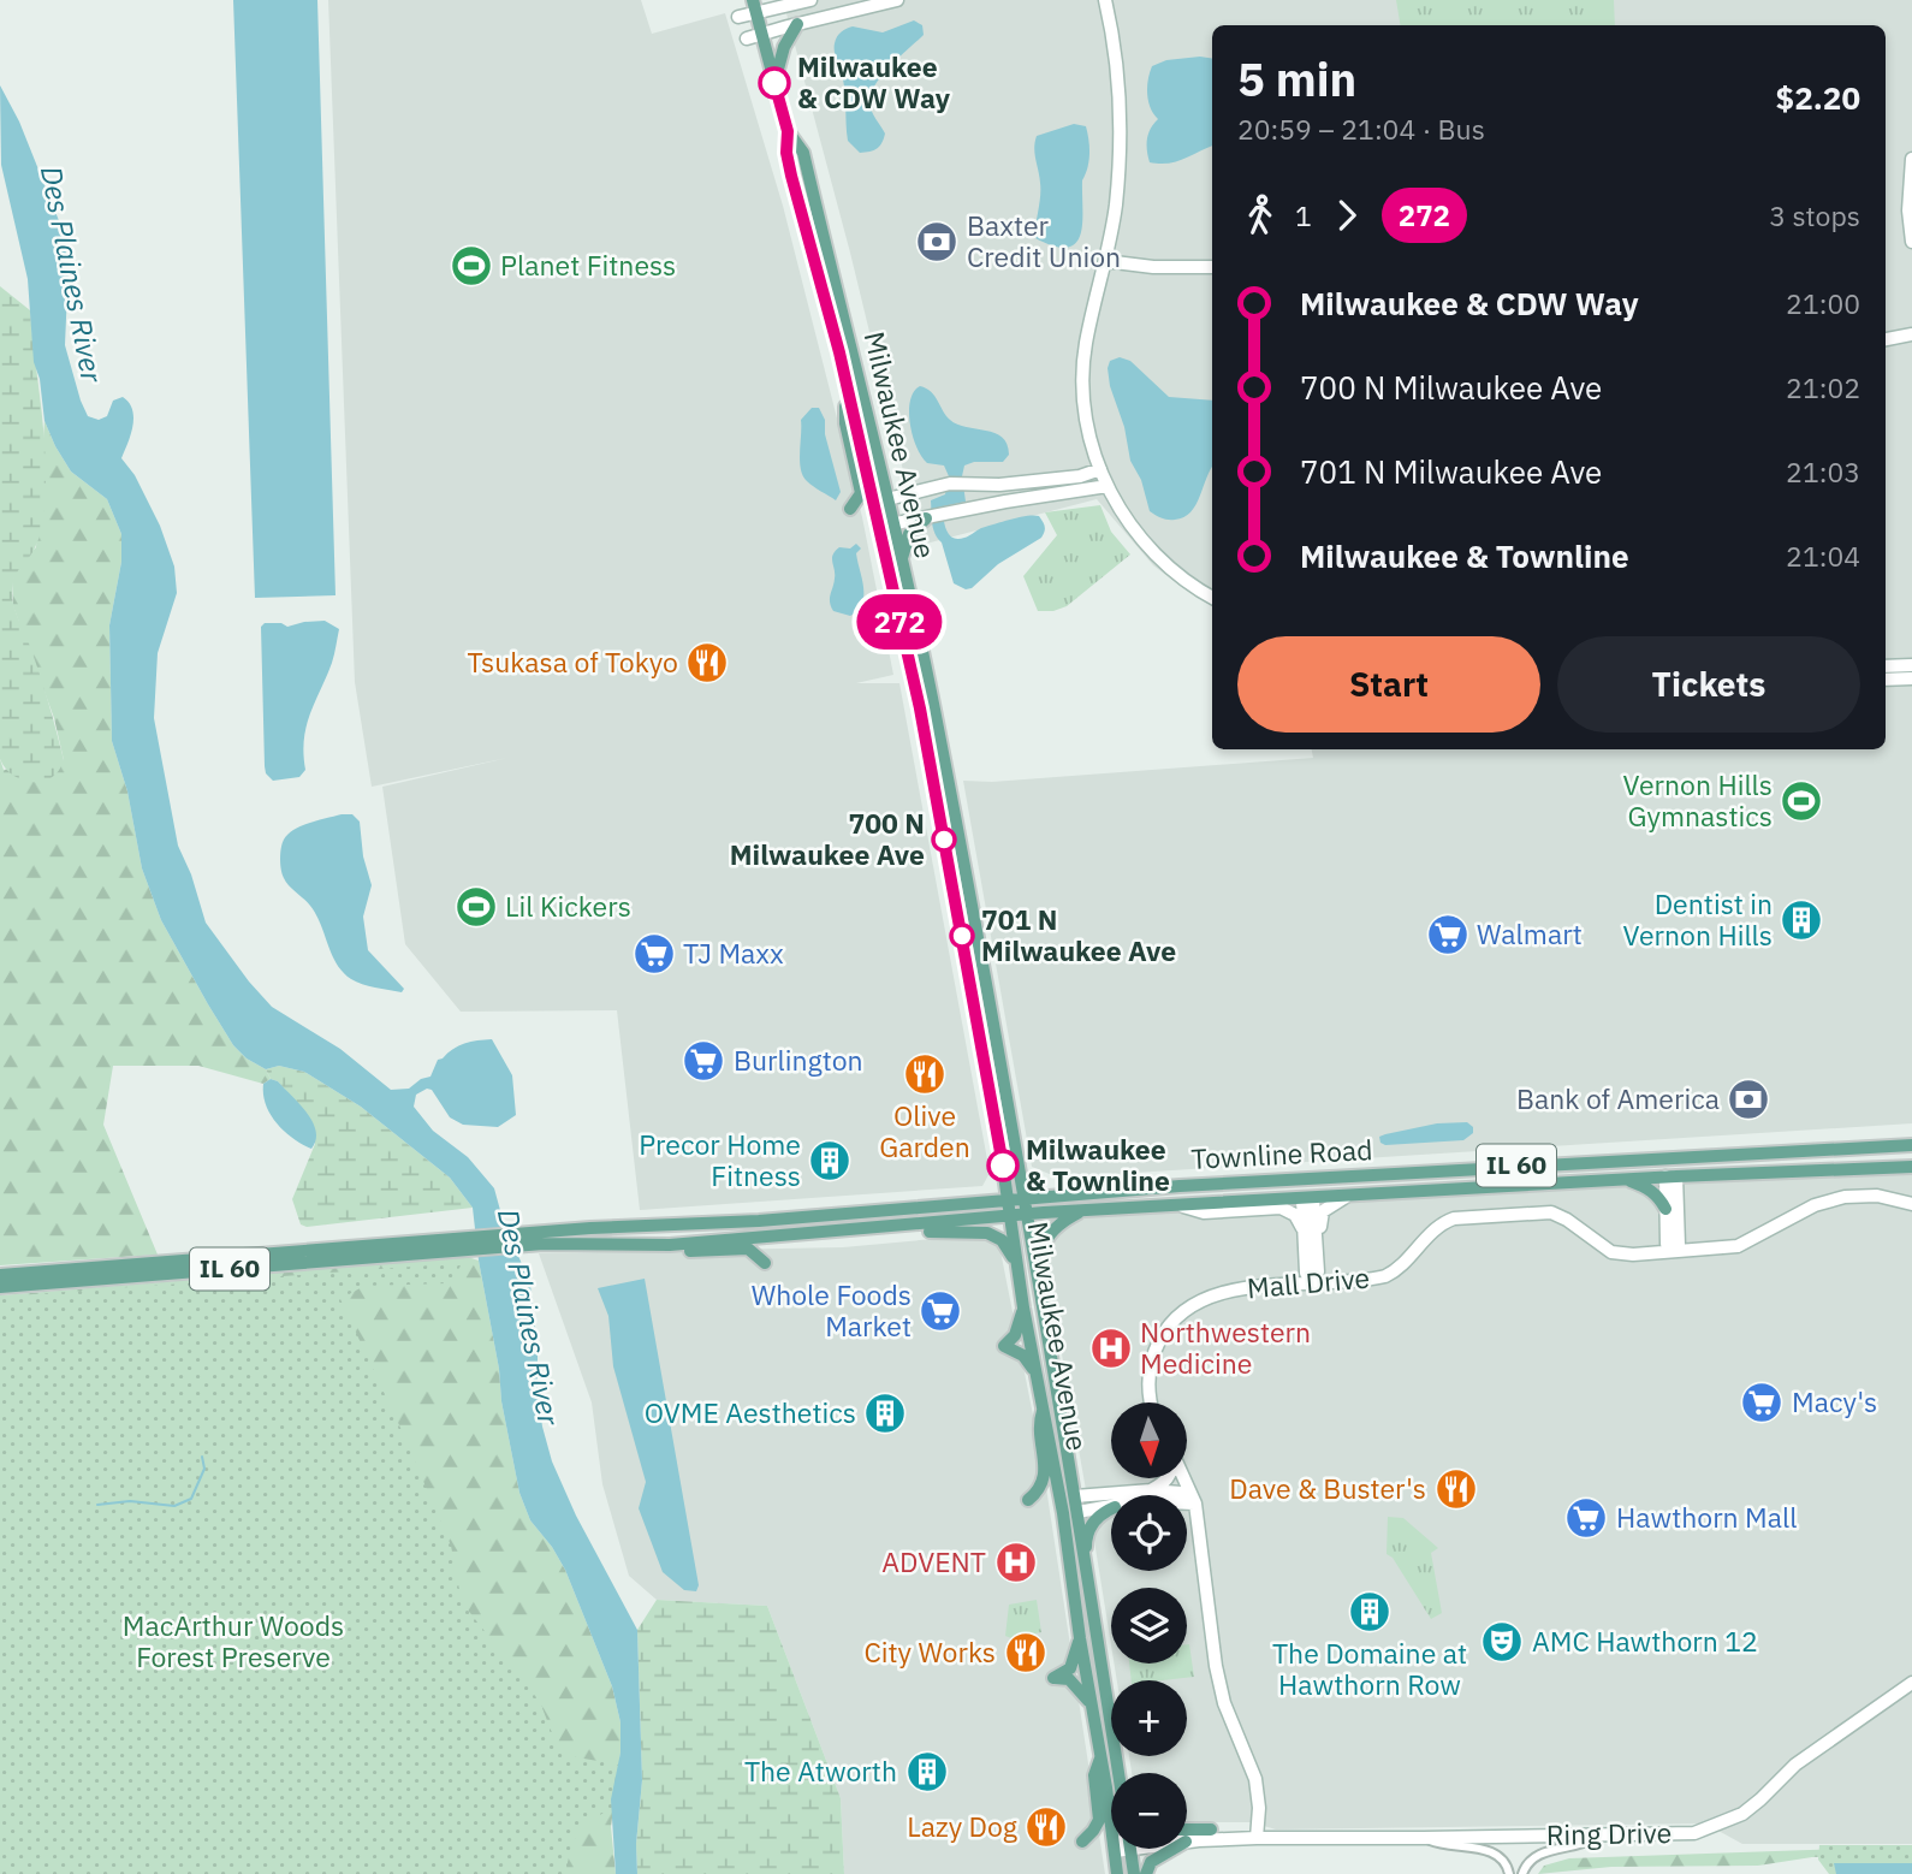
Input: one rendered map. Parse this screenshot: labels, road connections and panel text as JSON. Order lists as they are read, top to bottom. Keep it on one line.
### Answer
{"streets":{"main road":["Milwaukee Avenue","Townline Road","IL 60"],"street":["Mall Drive","Ring Drive"]},"crossings":[["Milwaukee Avenue","Townline Road"],["Townline Road","IL 60"]],"water":["Des Plaines River"],"parks":["MacArthur Woods Forest Preserve"],"places":{"other":["Milwaukee & CDW Way","700 N Milwaukee Ave","701 N Milwaukee Ave","Milwaukee & Townline"],"bank":["Baxter Credit Union","Bank of America"],"sports":["Planet Fitness","Vernon Hills Gymnastics","Lil Kickers"],"restaurant":["Tsukasa of Tokyo","Olive Garden","Dave & Buster's","City Works","Lazy Dog"],"building":["Dentist in Vernon Hills","Precor Home Fitness","OVME Aesthetics","The Domaine at Hawthorn Row","The Atworth"],"supermarket":["Walmart","TJ Maxx","Burlington","Whole Foods Market","Macy's","Hawthorn Mall"],"hospital":["Northwestern Medicine","ADVENT"],"theatre":["AMC Hawthorn 12"]},"lines":["bus line 272"],"north":"bottom","page":{"on_map":"272","heading":["5 min","20:59 – 21:04 · Bus","$2.20"],"legs":["1","272","3 stops"],"list":[{"name":"Milwaukee & CDW Way","value":"21:00"},{"name":"700 N Milwaukee Ave","value":"21:02"},{"name":"701 N Milwaukee Ave","value":"21:03"},{"name":"Milwaukee & Townline","value":"21:04"}],"buttons":["Start","Tickets"],"map_buttons":["+","−"]}}
